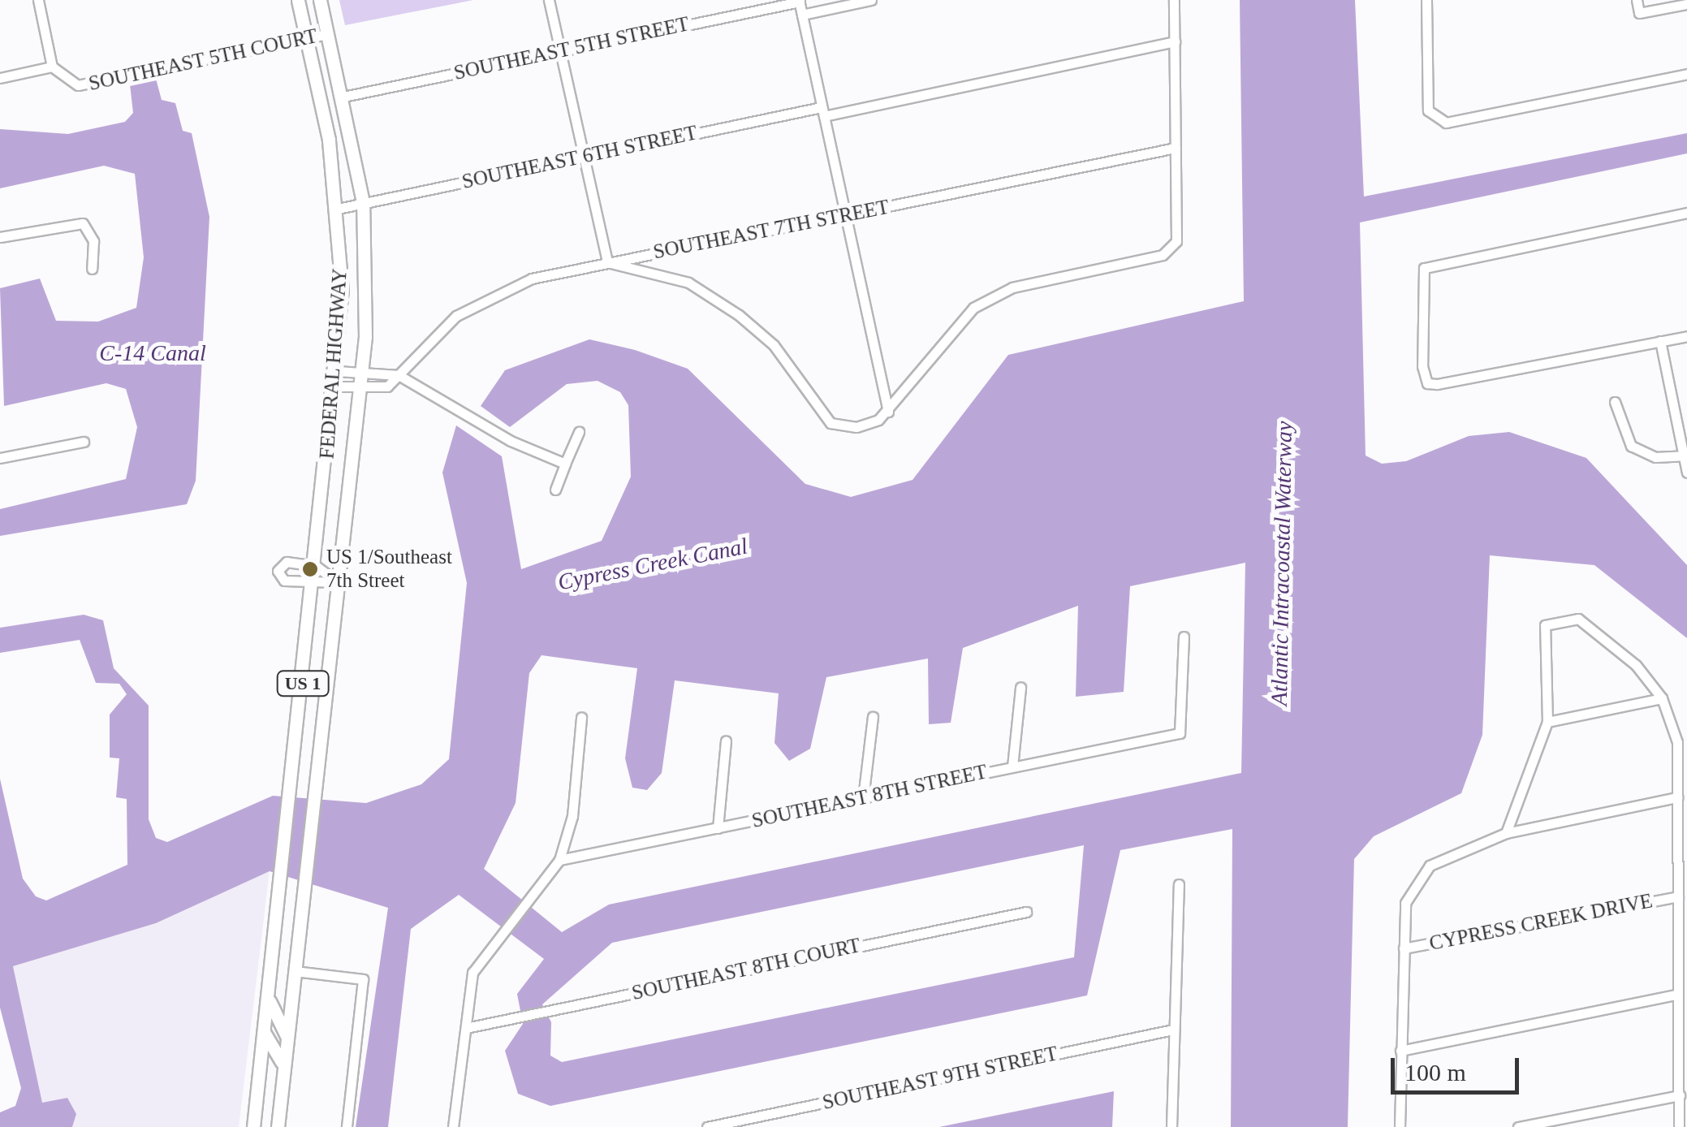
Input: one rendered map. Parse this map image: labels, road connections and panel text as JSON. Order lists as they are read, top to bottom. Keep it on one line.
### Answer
{"streets":{"main road":["FEDERAL HIGHWAY","US 1"],"street":["SOUTHEAST 5TH STREET","SOUTHEAST 5TH COURT","SOUTHEAST 6TH STREET","SOUTHEAST 7TH STREET","SOUTHEAST 8TH STREET","CYPRESS CREEK DRIVE","SOUTHEAST 8TH COURT","SOUTHEAST 9TH STREET"]},"crossings":[["SOUTHEAST 5TH STREET","FEDERAL HIGHWAY"],["SOUTHEAST 5TH COURT","FEDERAL HIGHWAY"],["SOUTHEAST 6TH STREET","FEDERAL HIGHWAY"],["SOUTHEAST 7TH STREET","FEDERAL HIGHWAY"]],"water":["C-14 Canal","Atlantic Intracoastal Waterway","Cypress Creek Canal"],"places":["US 1/Southeast 7th Street"],"scale_bar":"100 m"}
